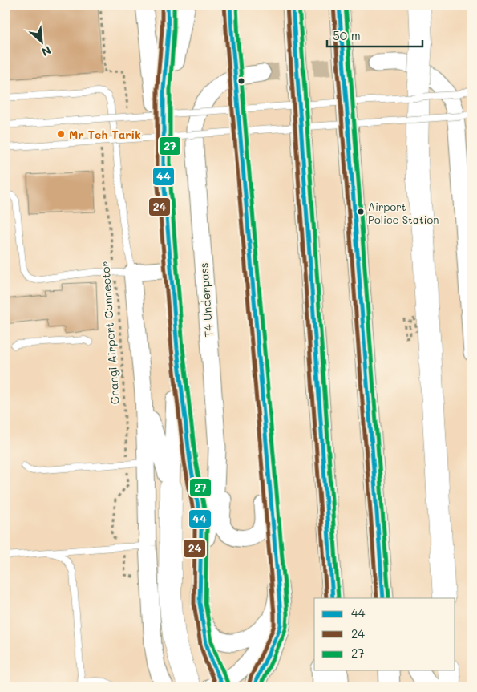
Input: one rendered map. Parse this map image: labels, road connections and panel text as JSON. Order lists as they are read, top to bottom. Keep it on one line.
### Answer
{"streets":{"main road":["T4 Underpass"],"path":["Changi Airport Connector"]},"places":["Mr Teh Tarik","Airport Police Station"],"lines":["transit line 44","transit line 24","transit line 27"],"legend":["44","24","27"],"scale_bar":"50 m","north":"bottom right"}
